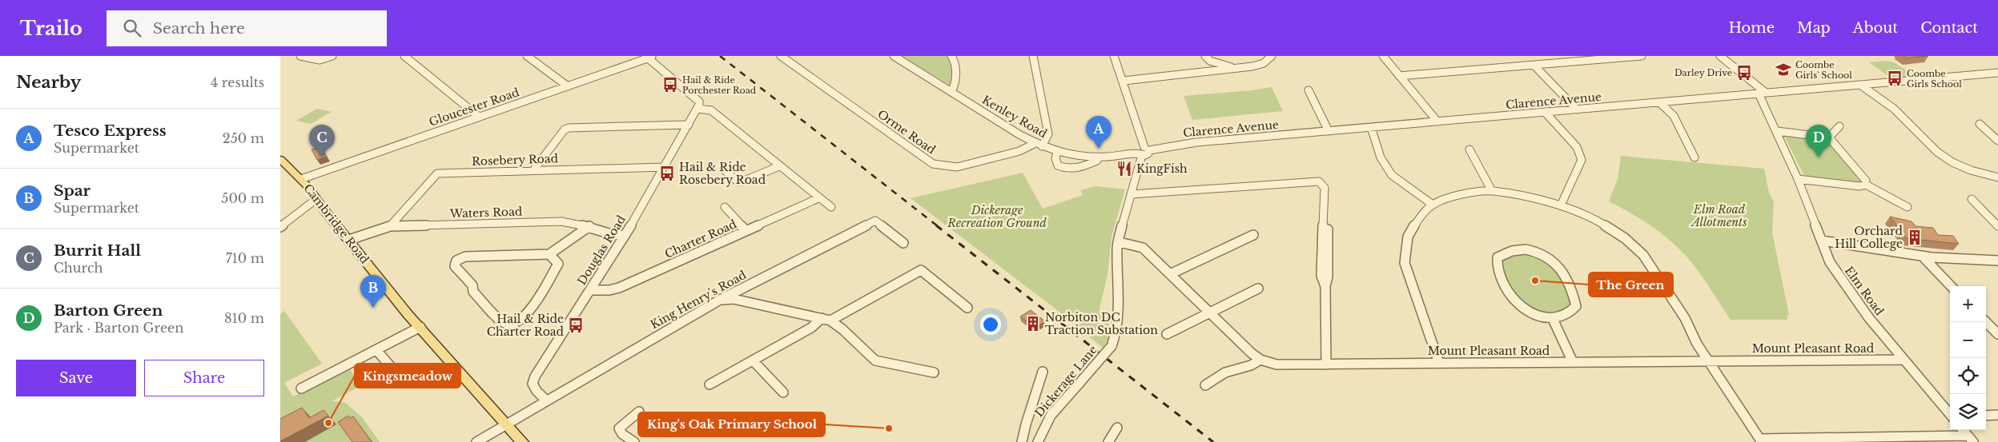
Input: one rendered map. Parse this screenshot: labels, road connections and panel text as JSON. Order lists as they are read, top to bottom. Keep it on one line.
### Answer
{"streets":{"main road":["Cambridge Road"],"street":["Clarence Avenue","Gloucester Road","Kenley Road","Orme Road","Rosebery Road","Waters Road","Charter Road","Douglas Road","Elm Road","King Henry's Road","Mount Pleasant Road","Dickerage Lane"]},"crossings":[["Clarence Avenue","Kenley Road"],["Clarence Avenue","Elm Road"],["Clarence Avenue","Dickerage Lane"],["Gloucester Road","Cambridge Road"],["Kenley Road","Orme Road"],["Kenley Road","Dickerage Lane"],["Rosebery Road","Waters Road"],["Rosebery Road","Douglas Road"],["Waters Road","Cambridge Road"],["Waters Road","Douglas Road"],["Cambridge Road","King Henry's Road"],["Charter Road","Douglas Road"],["Douglas Road","King Henry's Road"],["Elm Road","Mount Pleasant Road"],["Mount Pleasant Road","Dickerage Lane"]],"parks":["Elm Road Allotments","Dickerage Recreation Ground"],"places":{"school or university":["Coombe Girls' School"],"bus stop":["Darley Drive","Coombe Girls School","Hail & Ride Porchester Road","Hail & Ride Rosebery Road","Hail & Ride Charter Road"],"restaurant":["KingFish"],"building":["Orchard Hill College","Norbiton DC Traction Substation"],"other":["The Green","Kingsmeadow","King's Oak Primary School"]},"page":{"header":"Trailo","search":"Search here","nav":["Home","Map","About","Contact"],"heading":["Nearby","4 results"],"list":[{"mark":"A","name":"Tesco Express","note":"Supermarket","value":"250 m"},{"mark":"B","name":"Spar","note":"Supermarket","value":"500 m"},{"mark":"C","name":"Burrit Hall","note":"Church","value":"710 m"},{"mark":"D","name":"Barton Green","note":"Park · Barton Green","value":"810 m"}],"pins":["A","C","D","B"],"map_buttons":["+","−"],"buttons":["Save","Share"]}}
